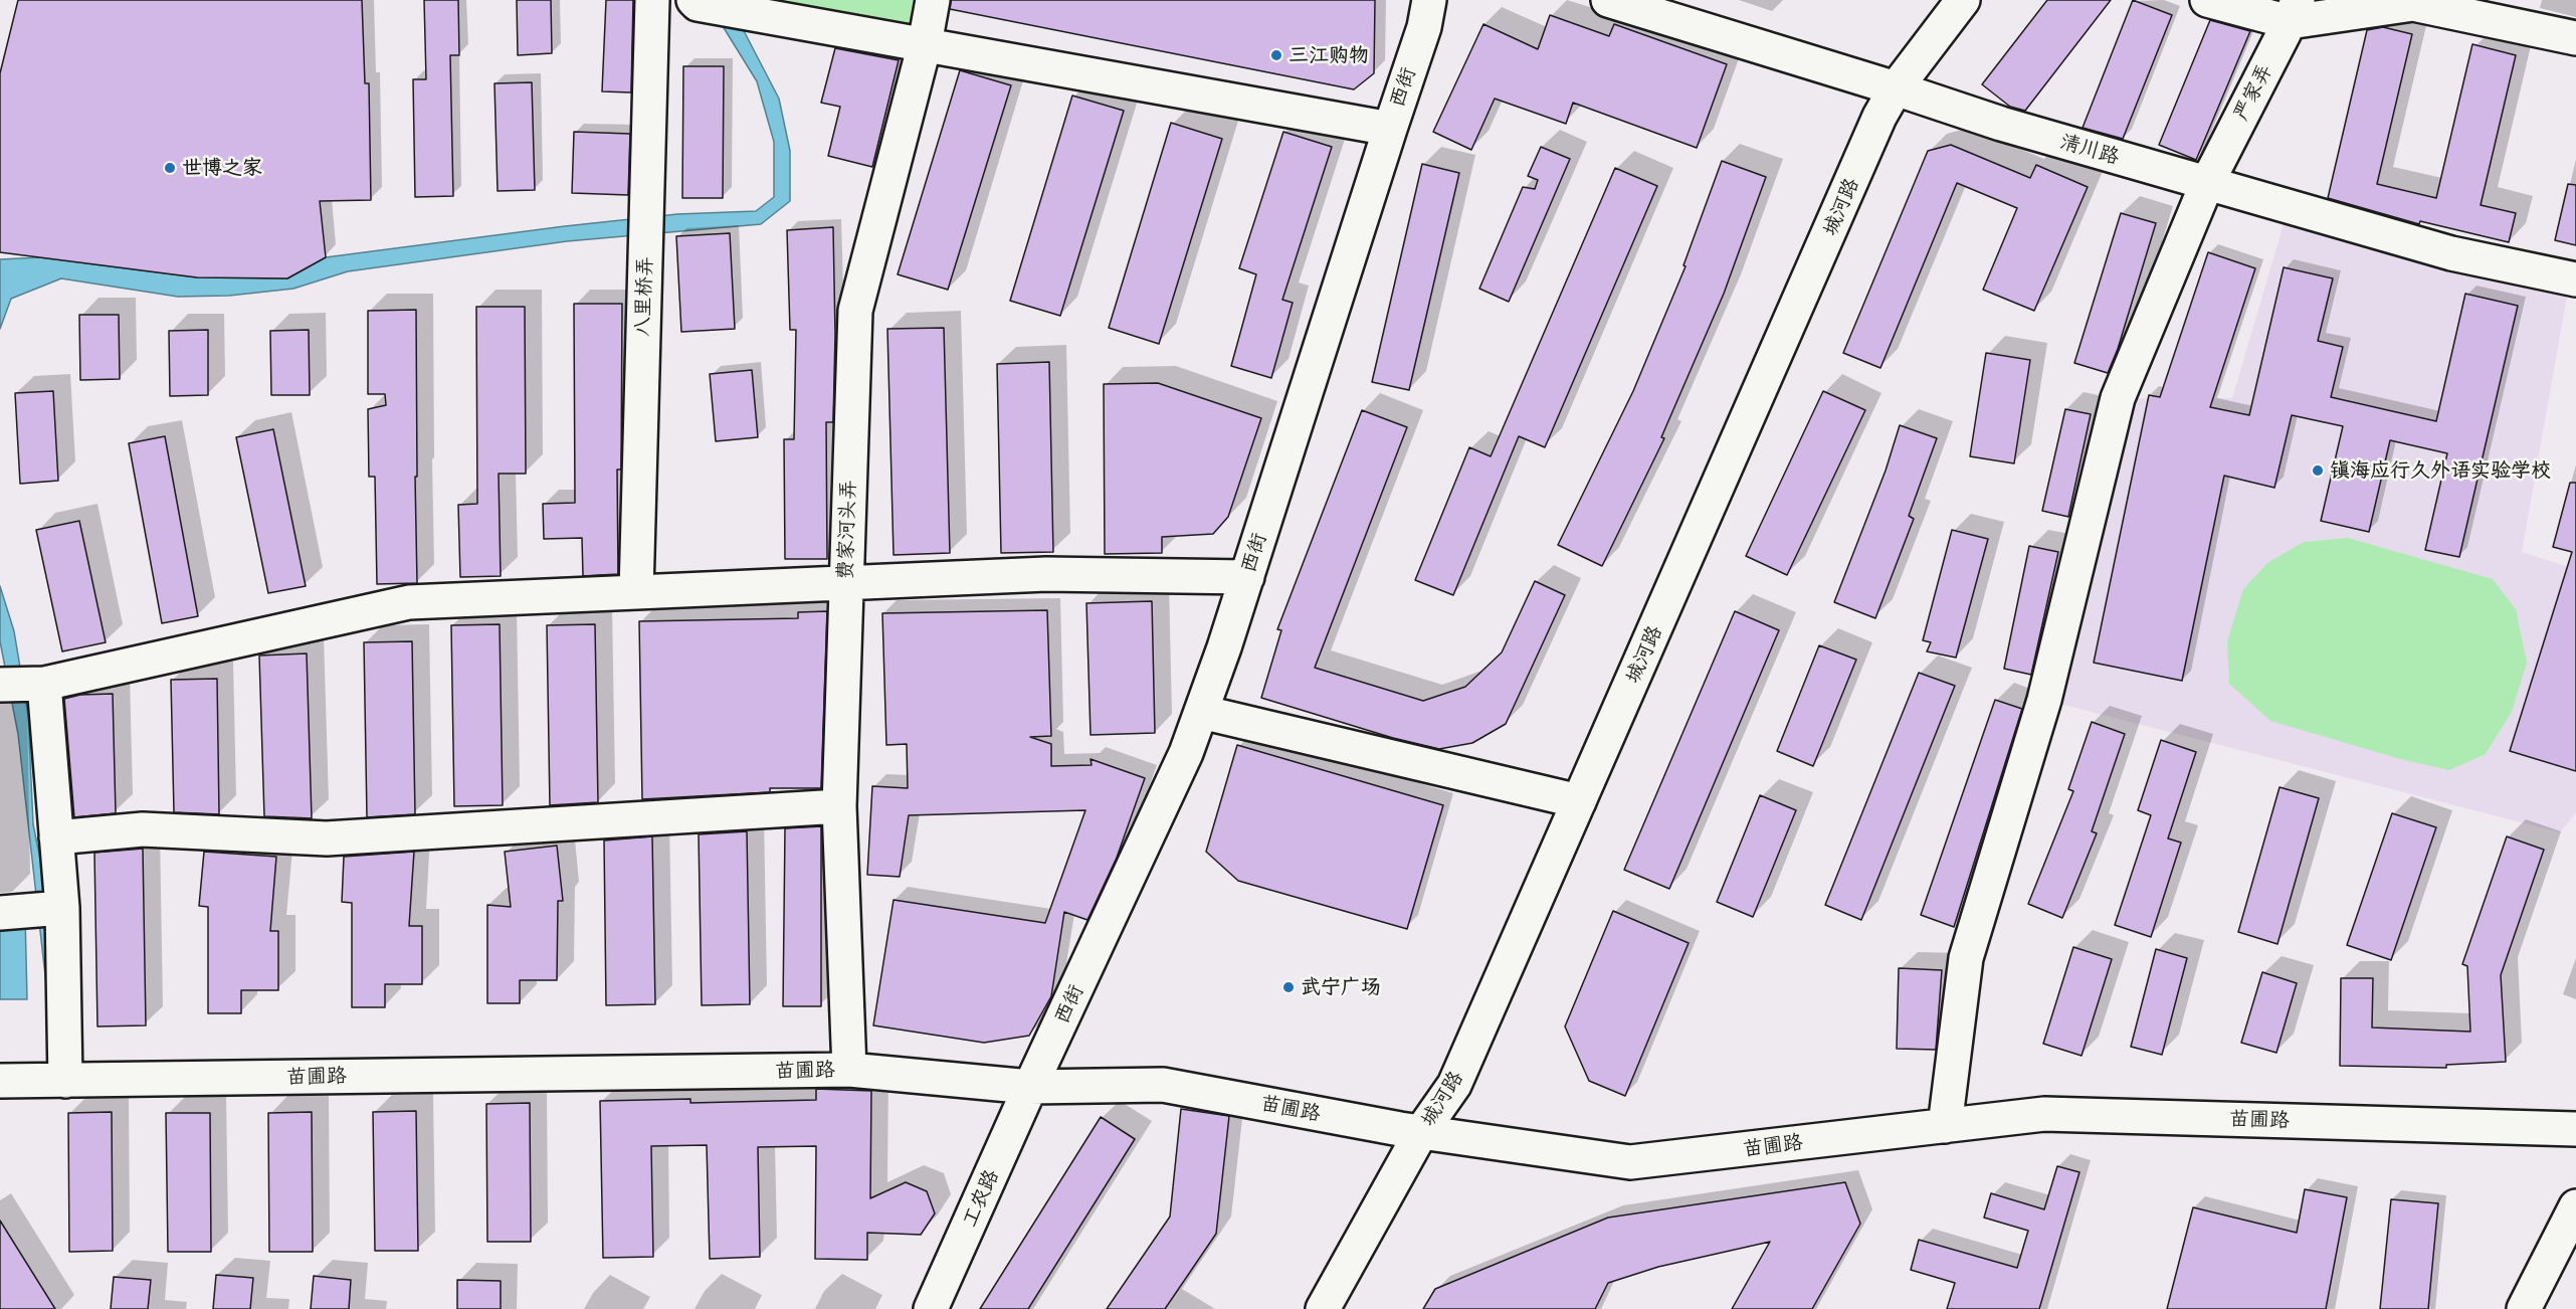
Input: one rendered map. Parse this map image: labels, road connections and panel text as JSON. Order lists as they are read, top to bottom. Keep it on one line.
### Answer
{"streets":{"street":["西街","严家弄","清川路","城河路","八里桥弄","费家河头弄","苗圃路","工农路"]},"crossings":[["西街","苗圃路"],["西街","工农路"],["严家弄","清川路"],["严家弄","苗圃路"],["清川路","城河路"],["城河路","苗圃路"],["费家河头弄","苗圃路"],["苗圃路","工农路"]],"places":["三江购物","世博之家","镇海应行久外语实验学校","武宁广场"]}
